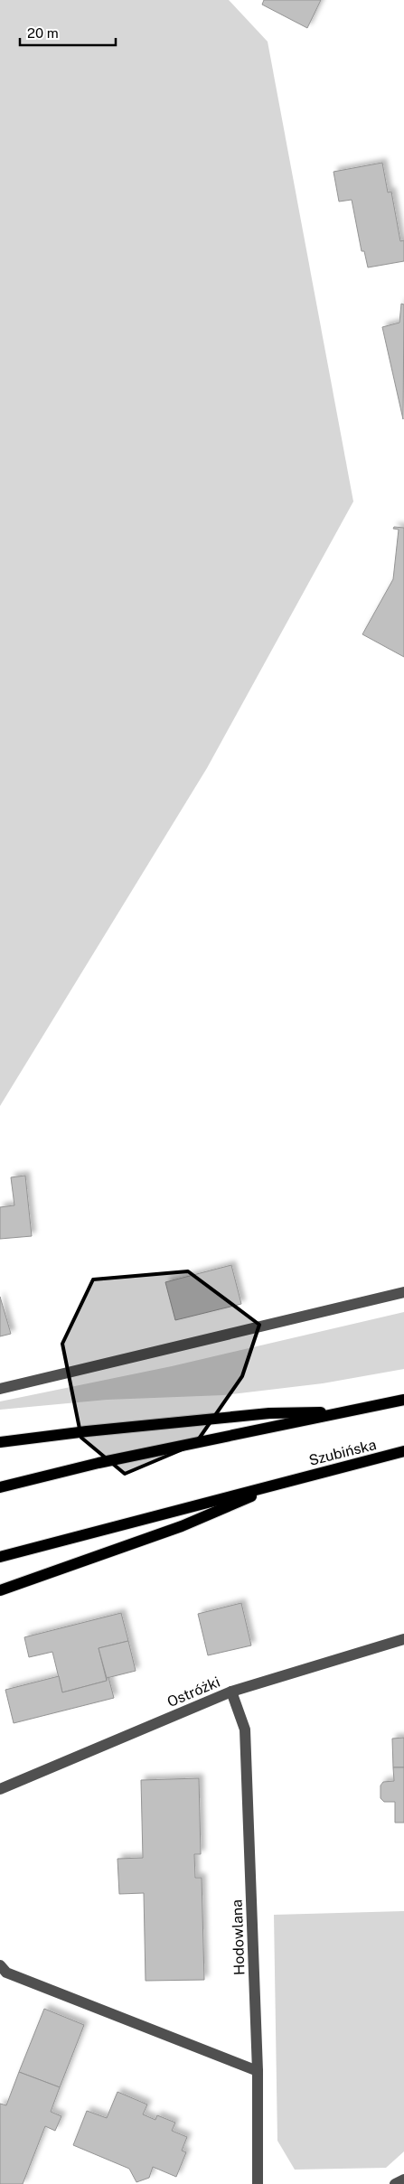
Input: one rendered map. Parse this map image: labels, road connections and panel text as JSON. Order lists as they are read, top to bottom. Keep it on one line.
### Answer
{"streets":{"main road":["Szubińska"],"street":["Ostróżki","Hodowlana"]},"crossings":[["Ostróżki","Hodowlana"]],"scale_bar":"20 m"}
